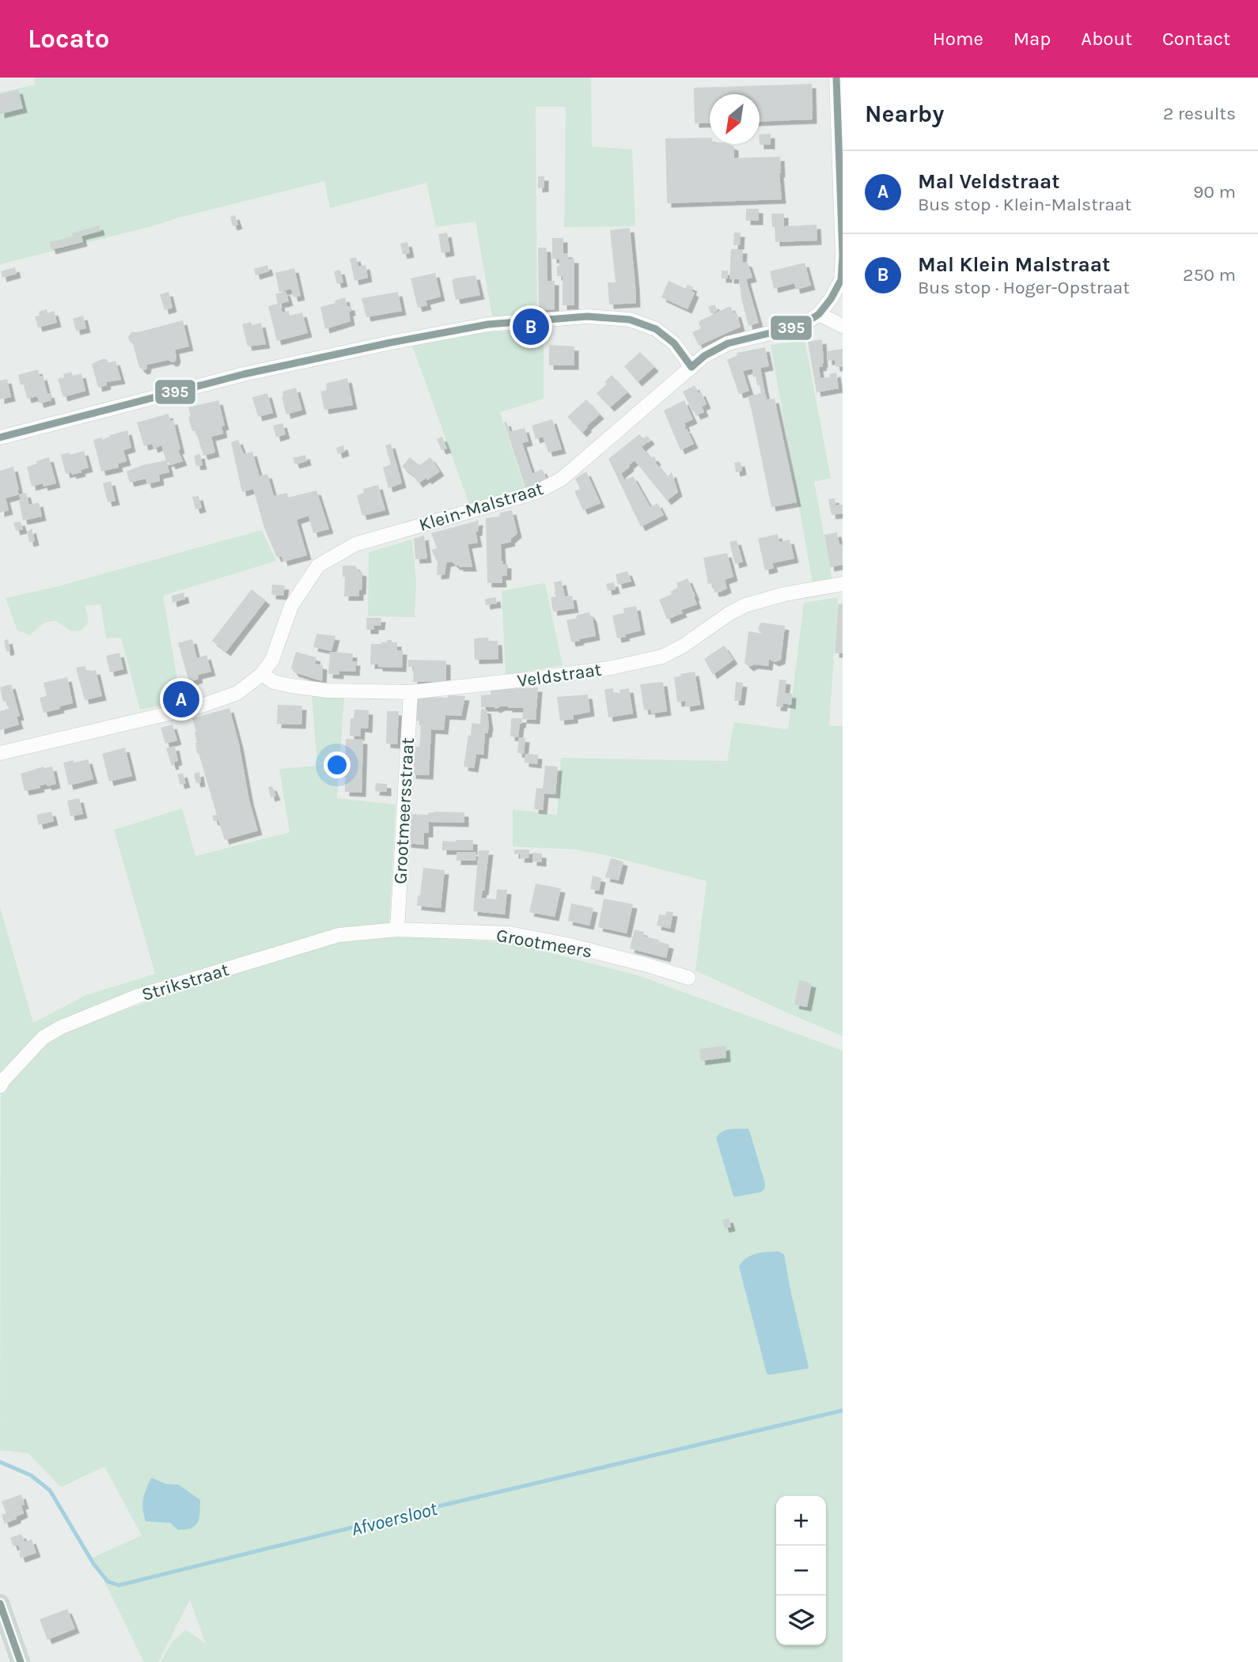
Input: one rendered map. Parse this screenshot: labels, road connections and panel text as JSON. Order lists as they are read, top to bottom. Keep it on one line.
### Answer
{"streets":{"street":["Klein-Malstraat","Veldstraat","Grootmeersstraat","Grootmeers","Strikstraat"]},"crossings":[["Klein-Malstraat","Veldstraat"],["Veldstraat","Grootmeersstraat"],["Grootmeersstraat","Grootmeers"],["Grootmeersstraat","Strikstraat"],["Grootmeers","Strikstraat"]],"water":["Afvoersloot"],"lines":["transit line 395"],"north":"bottom left","page":{"header":"Locato","nav":["Home","Map","About","Contact"],"heading":["Nearby","2 results"],"list":[{"mark":"A","name":"Mal Veldstraat","note":"Bus stop · Klein-Malstraat","value":"90 m"},{"mark":"B","name":"Mal Klein Malstraat","note":"Bus stop · Hoger-Opstraat","value":"250 m"}],"pins":["B","A"],"map_buttons":["+","−"]}}
